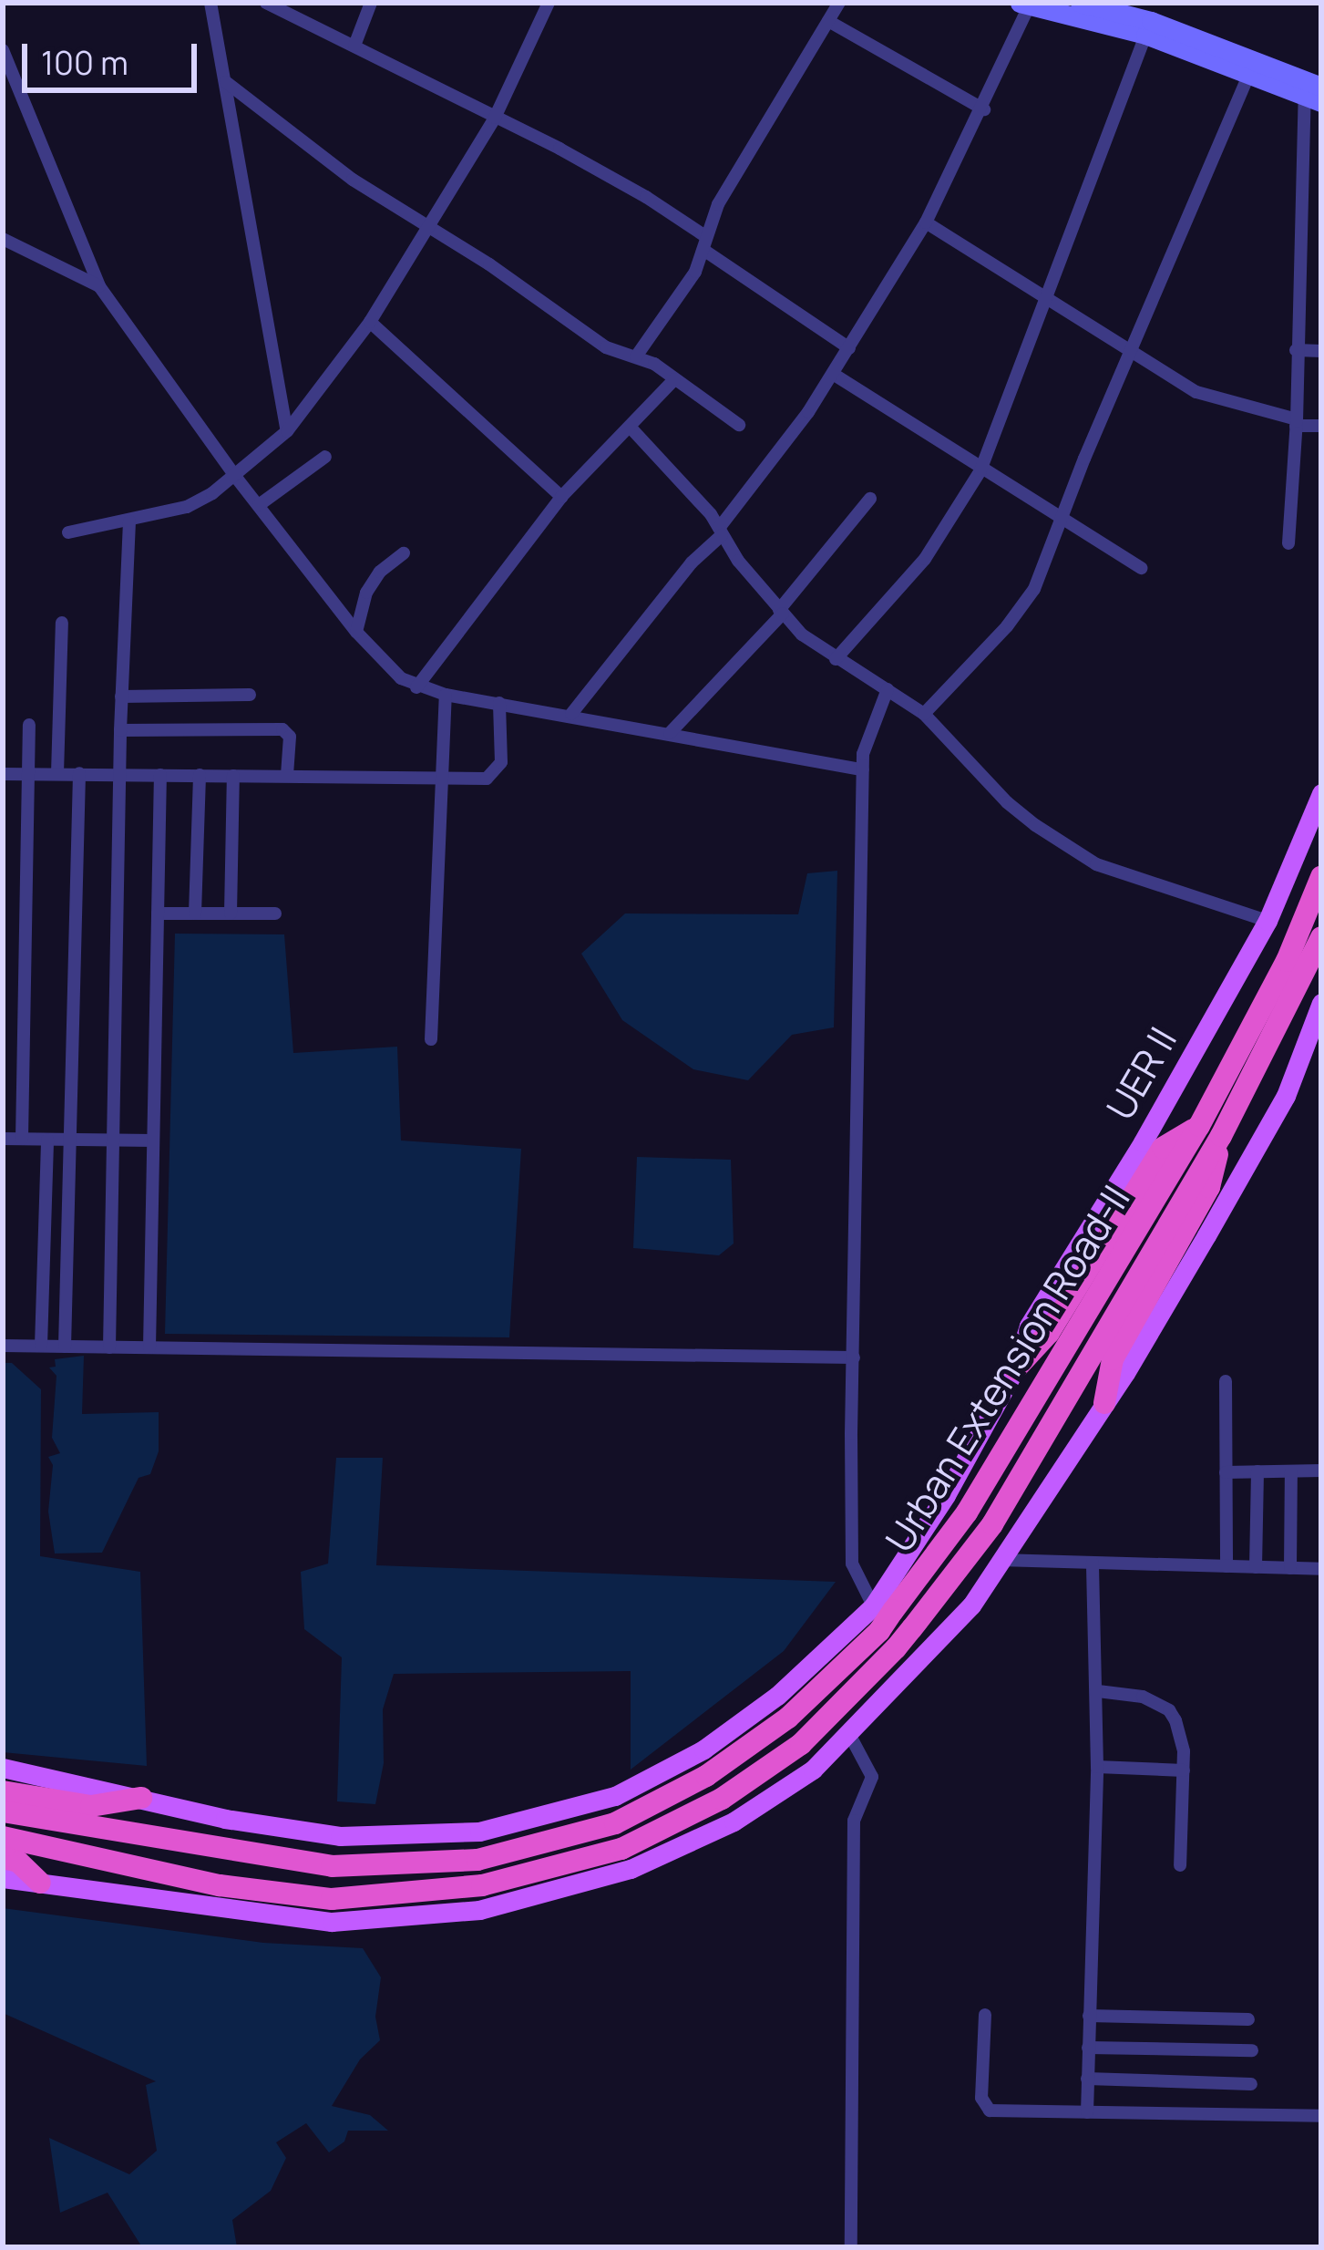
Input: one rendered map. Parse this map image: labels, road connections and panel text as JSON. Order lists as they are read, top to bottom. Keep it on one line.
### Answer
{"streets":{"highway":["Urban Extension Road-II"],"main road":["UER II"]},"crossings":[["UER II","Urban Extension Road-II"]],"scale_bar":"100 m"}
